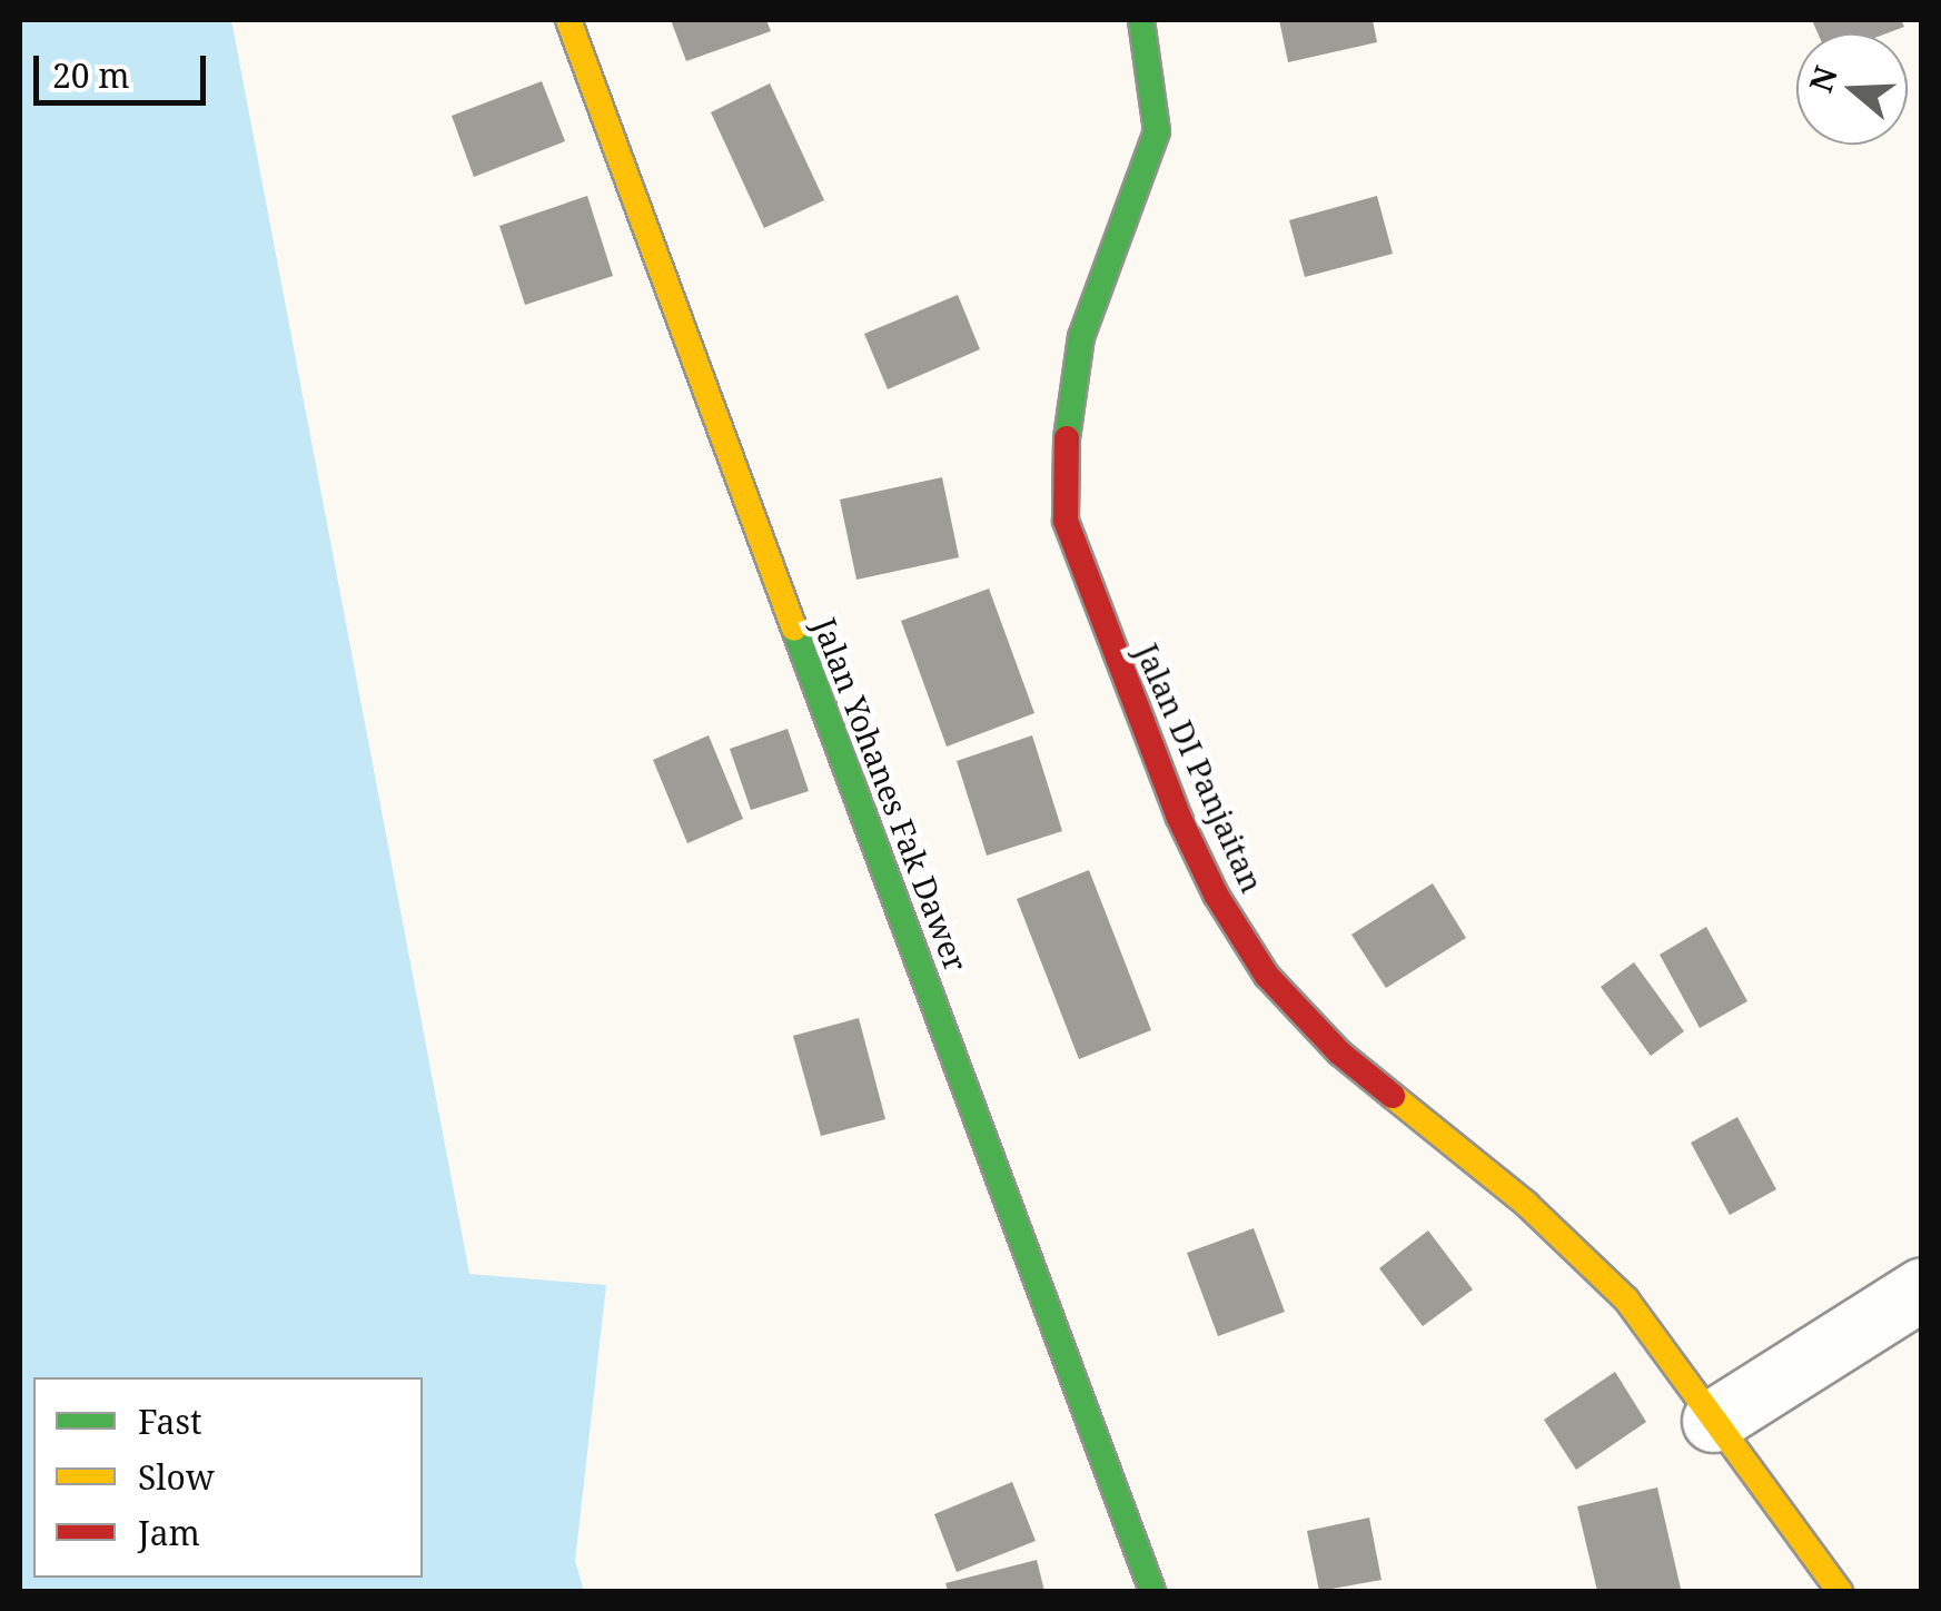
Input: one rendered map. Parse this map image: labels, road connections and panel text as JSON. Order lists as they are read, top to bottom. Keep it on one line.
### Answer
{"streets":{"main road":["Jalan DI Panjaitan","Jalan Yohanes Fak Dawer"]},"legend":["Fast","Slow","Jam"],"scale_bar":"20 m","north":"left"}
